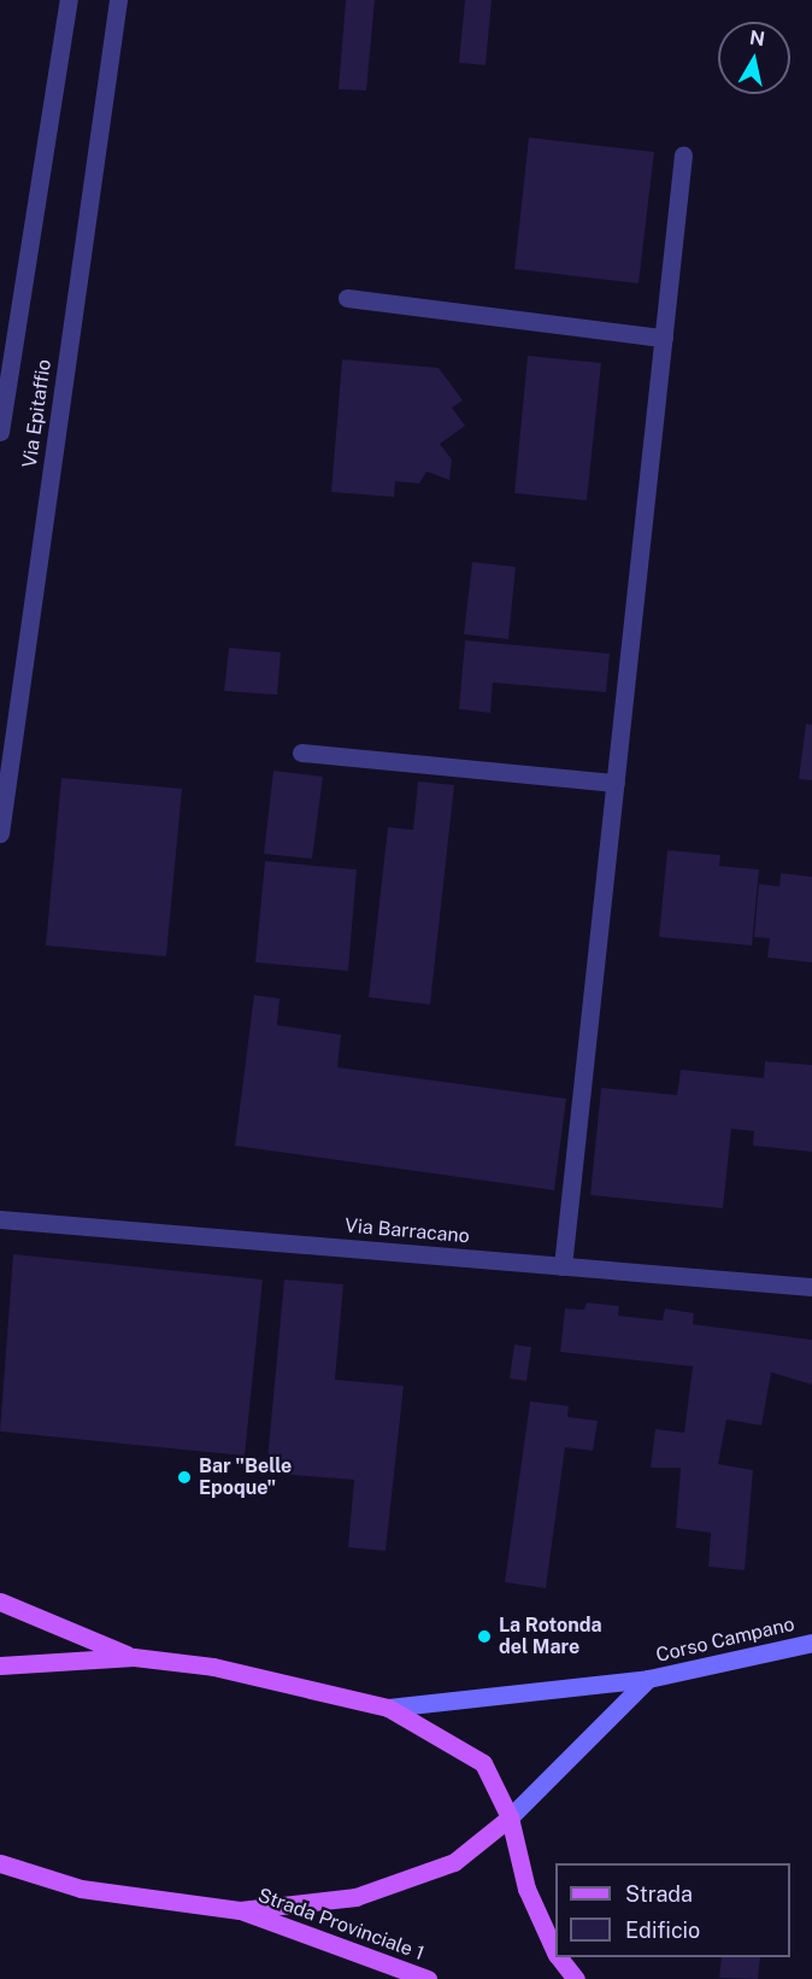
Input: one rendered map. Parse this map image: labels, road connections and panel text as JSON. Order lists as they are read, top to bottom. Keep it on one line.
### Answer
{"streets":{"main road":["Corso Campano","Strada Provinciale 1"],"street":["Via Epitaffio","Via Barracano"]},"places":["Bar \"Belle Epoque\"","La Rotonda del Mare"],"legend":["Strada","Edificio"],"north":"top"}
